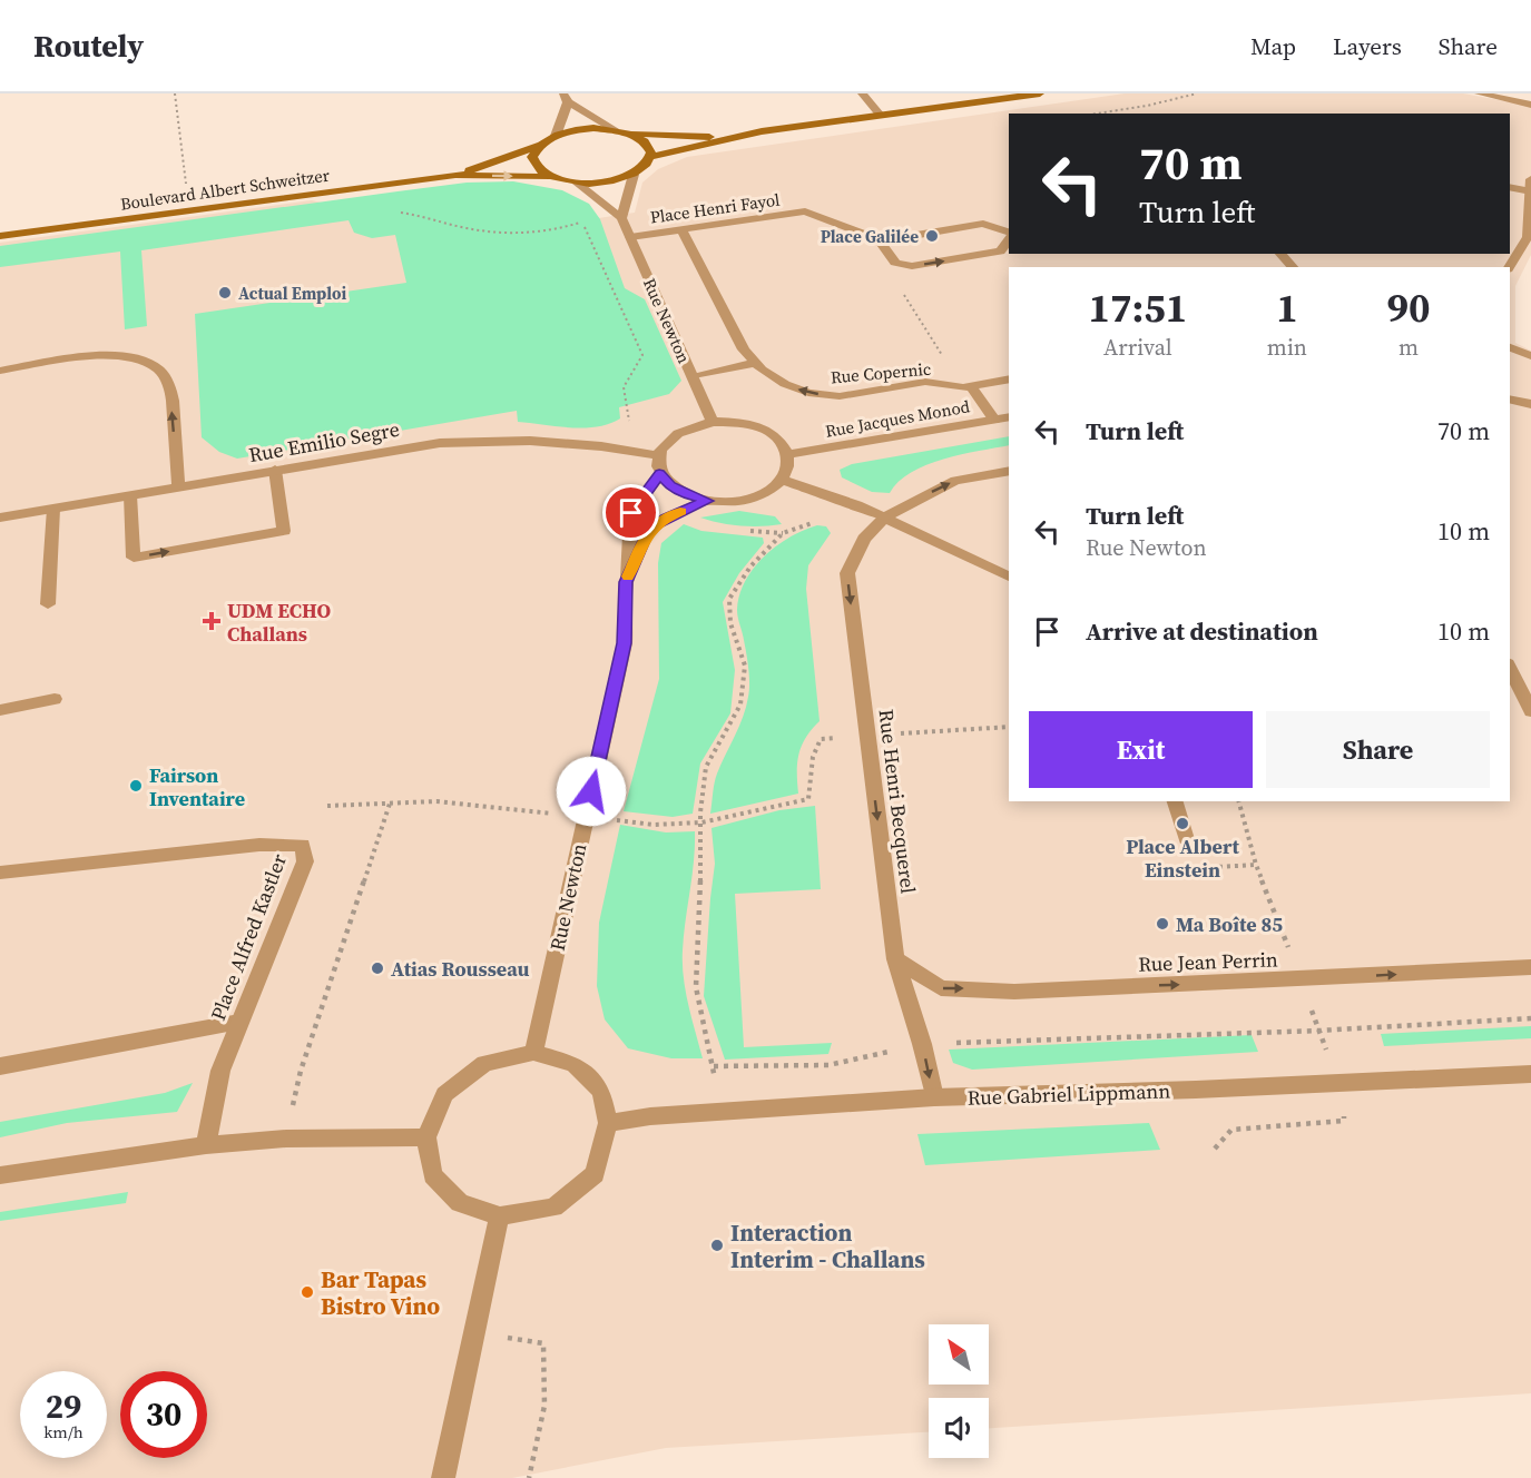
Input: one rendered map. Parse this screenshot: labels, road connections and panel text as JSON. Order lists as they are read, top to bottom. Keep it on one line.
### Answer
{"streets":{"main road":["Boulevard Albert Schweitzer"],"street":["Place Henri Fayol","Rue Newton","Rue Copernic","Rue Jacques Monod","Rue Emilio Segre","Rue Henri Becquerel","Place Alfred Kastler","Rue Jean Perrin","Rue Gabriel Lippmann"]},"crossings":[["Boulevard Albert Schweitzer","Rue Newton"],["Place Henri Fayol","Rue Newton"],["Place Henri Fayol","Rue Copernic"],["Rue Newton","Rue Jacques Monod"],["Rue Newton","Rue Emilio Segre"],["Rue Newton","Rue Gabriel Lippmann"],["Rue Jacques Monod","Rue Emilio Segre"],["Rue Henri Becquerel","Rue Jean Perrin"],["Rue Henri Becquerel","Rue Gabriel Lippmann"]],"one_way":["Rue Henri Becquerel","Rue Jean Perrin"],"places":{"other":["Place Galilée","Actual Emploi","Fairson Inventaire","Place Albert Einstein","Ma Boîte 85","Atias Rousseau","Interaction Interim - Challans","Bar Tapas Bistro Vino"],"health":["UDM ECHO Challans"]},"north":"top left","page":{"header":"Routely","nav":["Map","Layers","Share"],"turn":["70 m","Turn left"],"eta":["17:51","Arrival","1","min","90","m"],"list":[{"name":"Turn left","value":"70 m"},{"name":"Turn left","note":"Rue Newton","value":"10 m"},{"name":"Arrive at destination","value":"10 m"}],"buttons":["Exit","Share"],"speed":"29 km/h","limit":"30"}}
